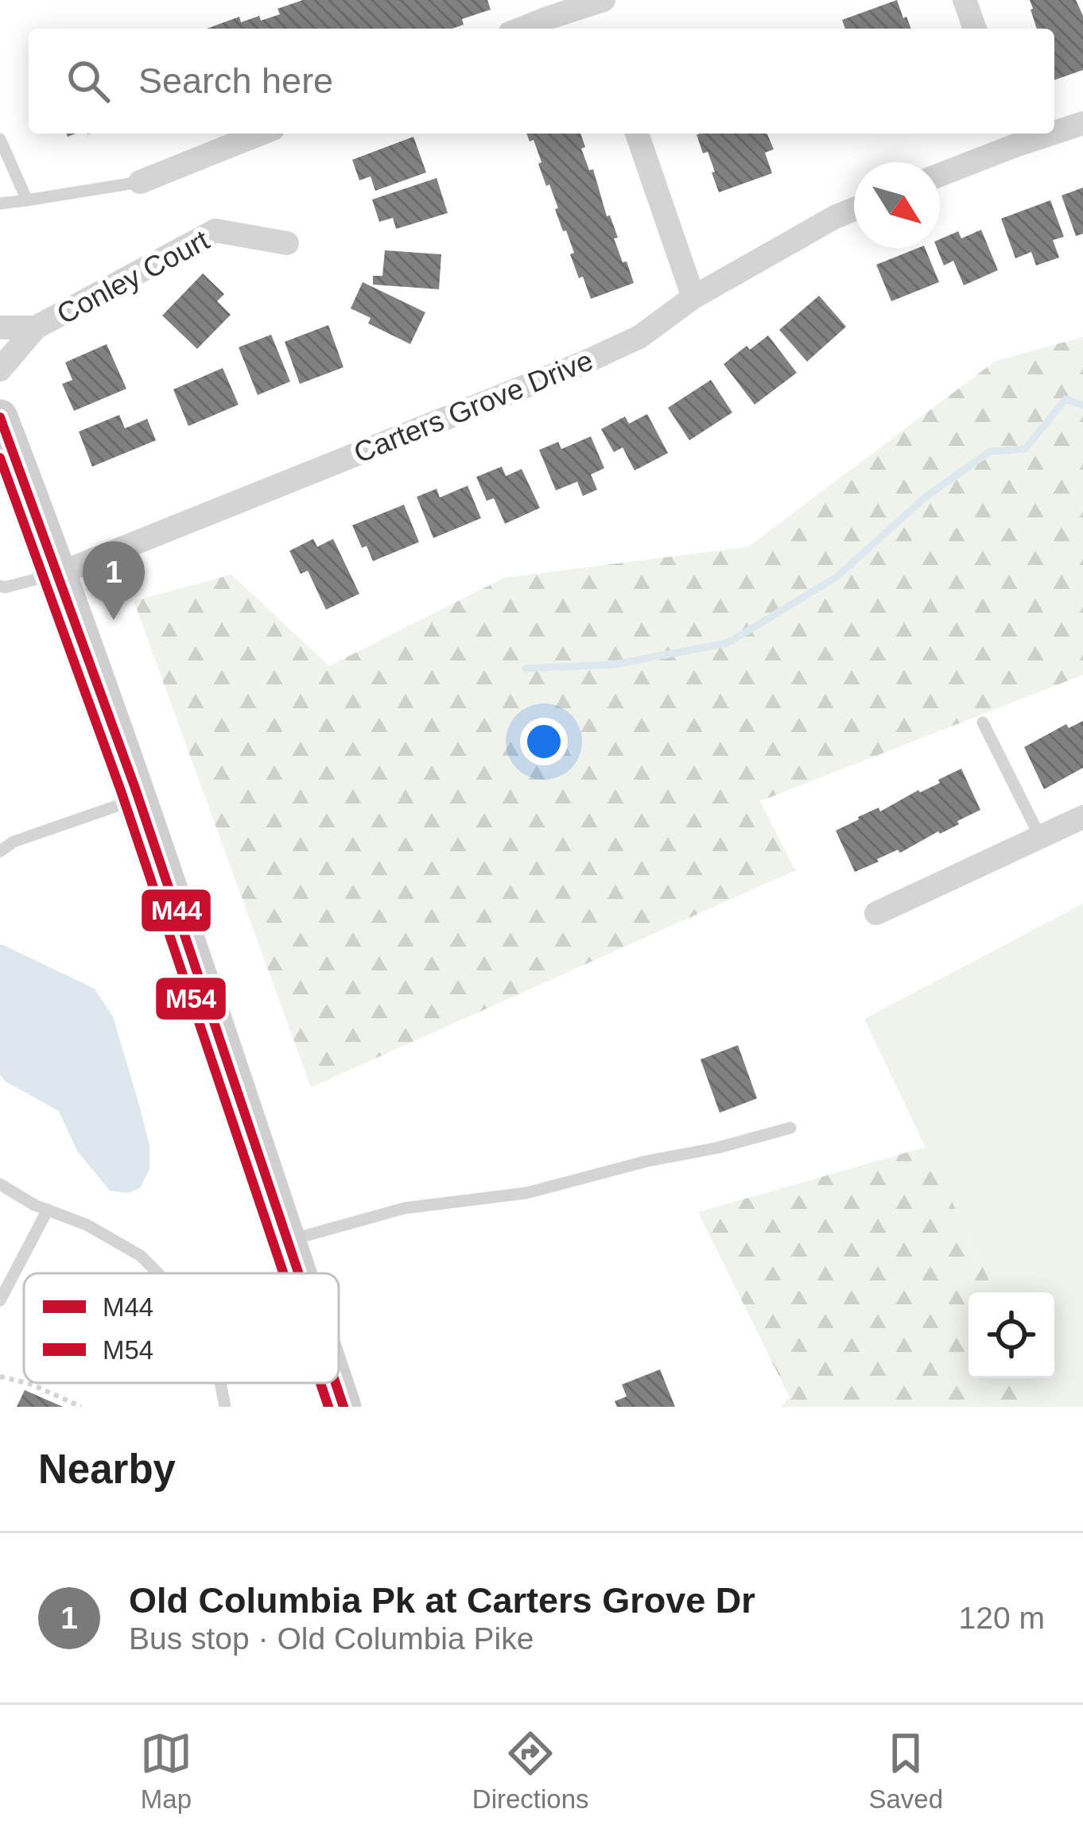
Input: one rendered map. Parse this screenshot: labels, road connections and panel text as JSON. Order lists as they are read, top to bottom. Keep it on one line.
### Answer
{"streets":{"street":["Conley Court","Carters Grove Drive"]},"lines":["transit line M44","transit line M54"],"legend":["M44","M54"],"north":"bottom right","page":{"search":"Search here","pins":"1","heading":"Nearby","list":[{"mark":"1","name":"Old Columbia Pk at Carters Grove Dr","note":"Bus stop · Old Columbia Pike","value":"120 m"}],"nav":["Map","Directions","Saved"]}}
